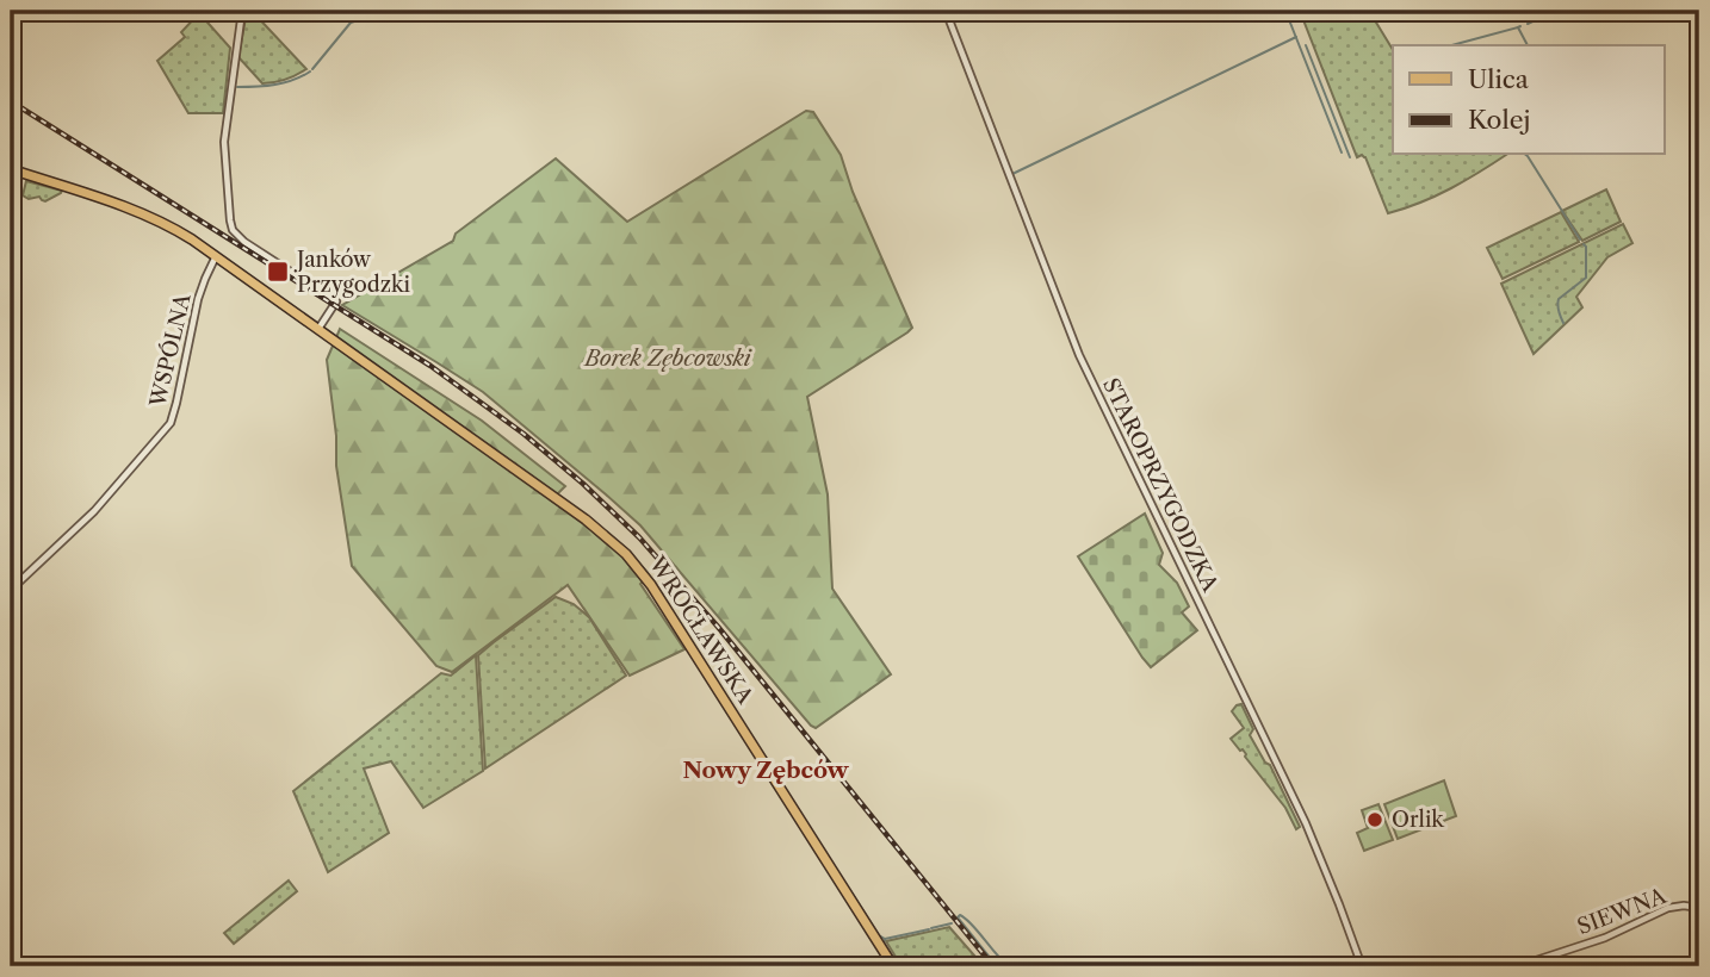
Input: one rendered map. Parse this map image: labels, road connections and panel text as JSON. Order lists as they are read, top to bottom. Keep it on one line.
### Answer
{"streets":{"main road":["WROCŁAWSKA"],"street":["WSPÓLNA","STAROPRZYGODZKA","SIEWNA"]},"crossings":[["WSPÓLNA","WROCŁAWSKA"]],"districts":["Nowy Zębców"],"parks":["Borek Zębcowski"],"places":{"transit":["Janków Przygodzki"],"other":["Orlik"]},"legend":["Ulica","Kolej"]}
